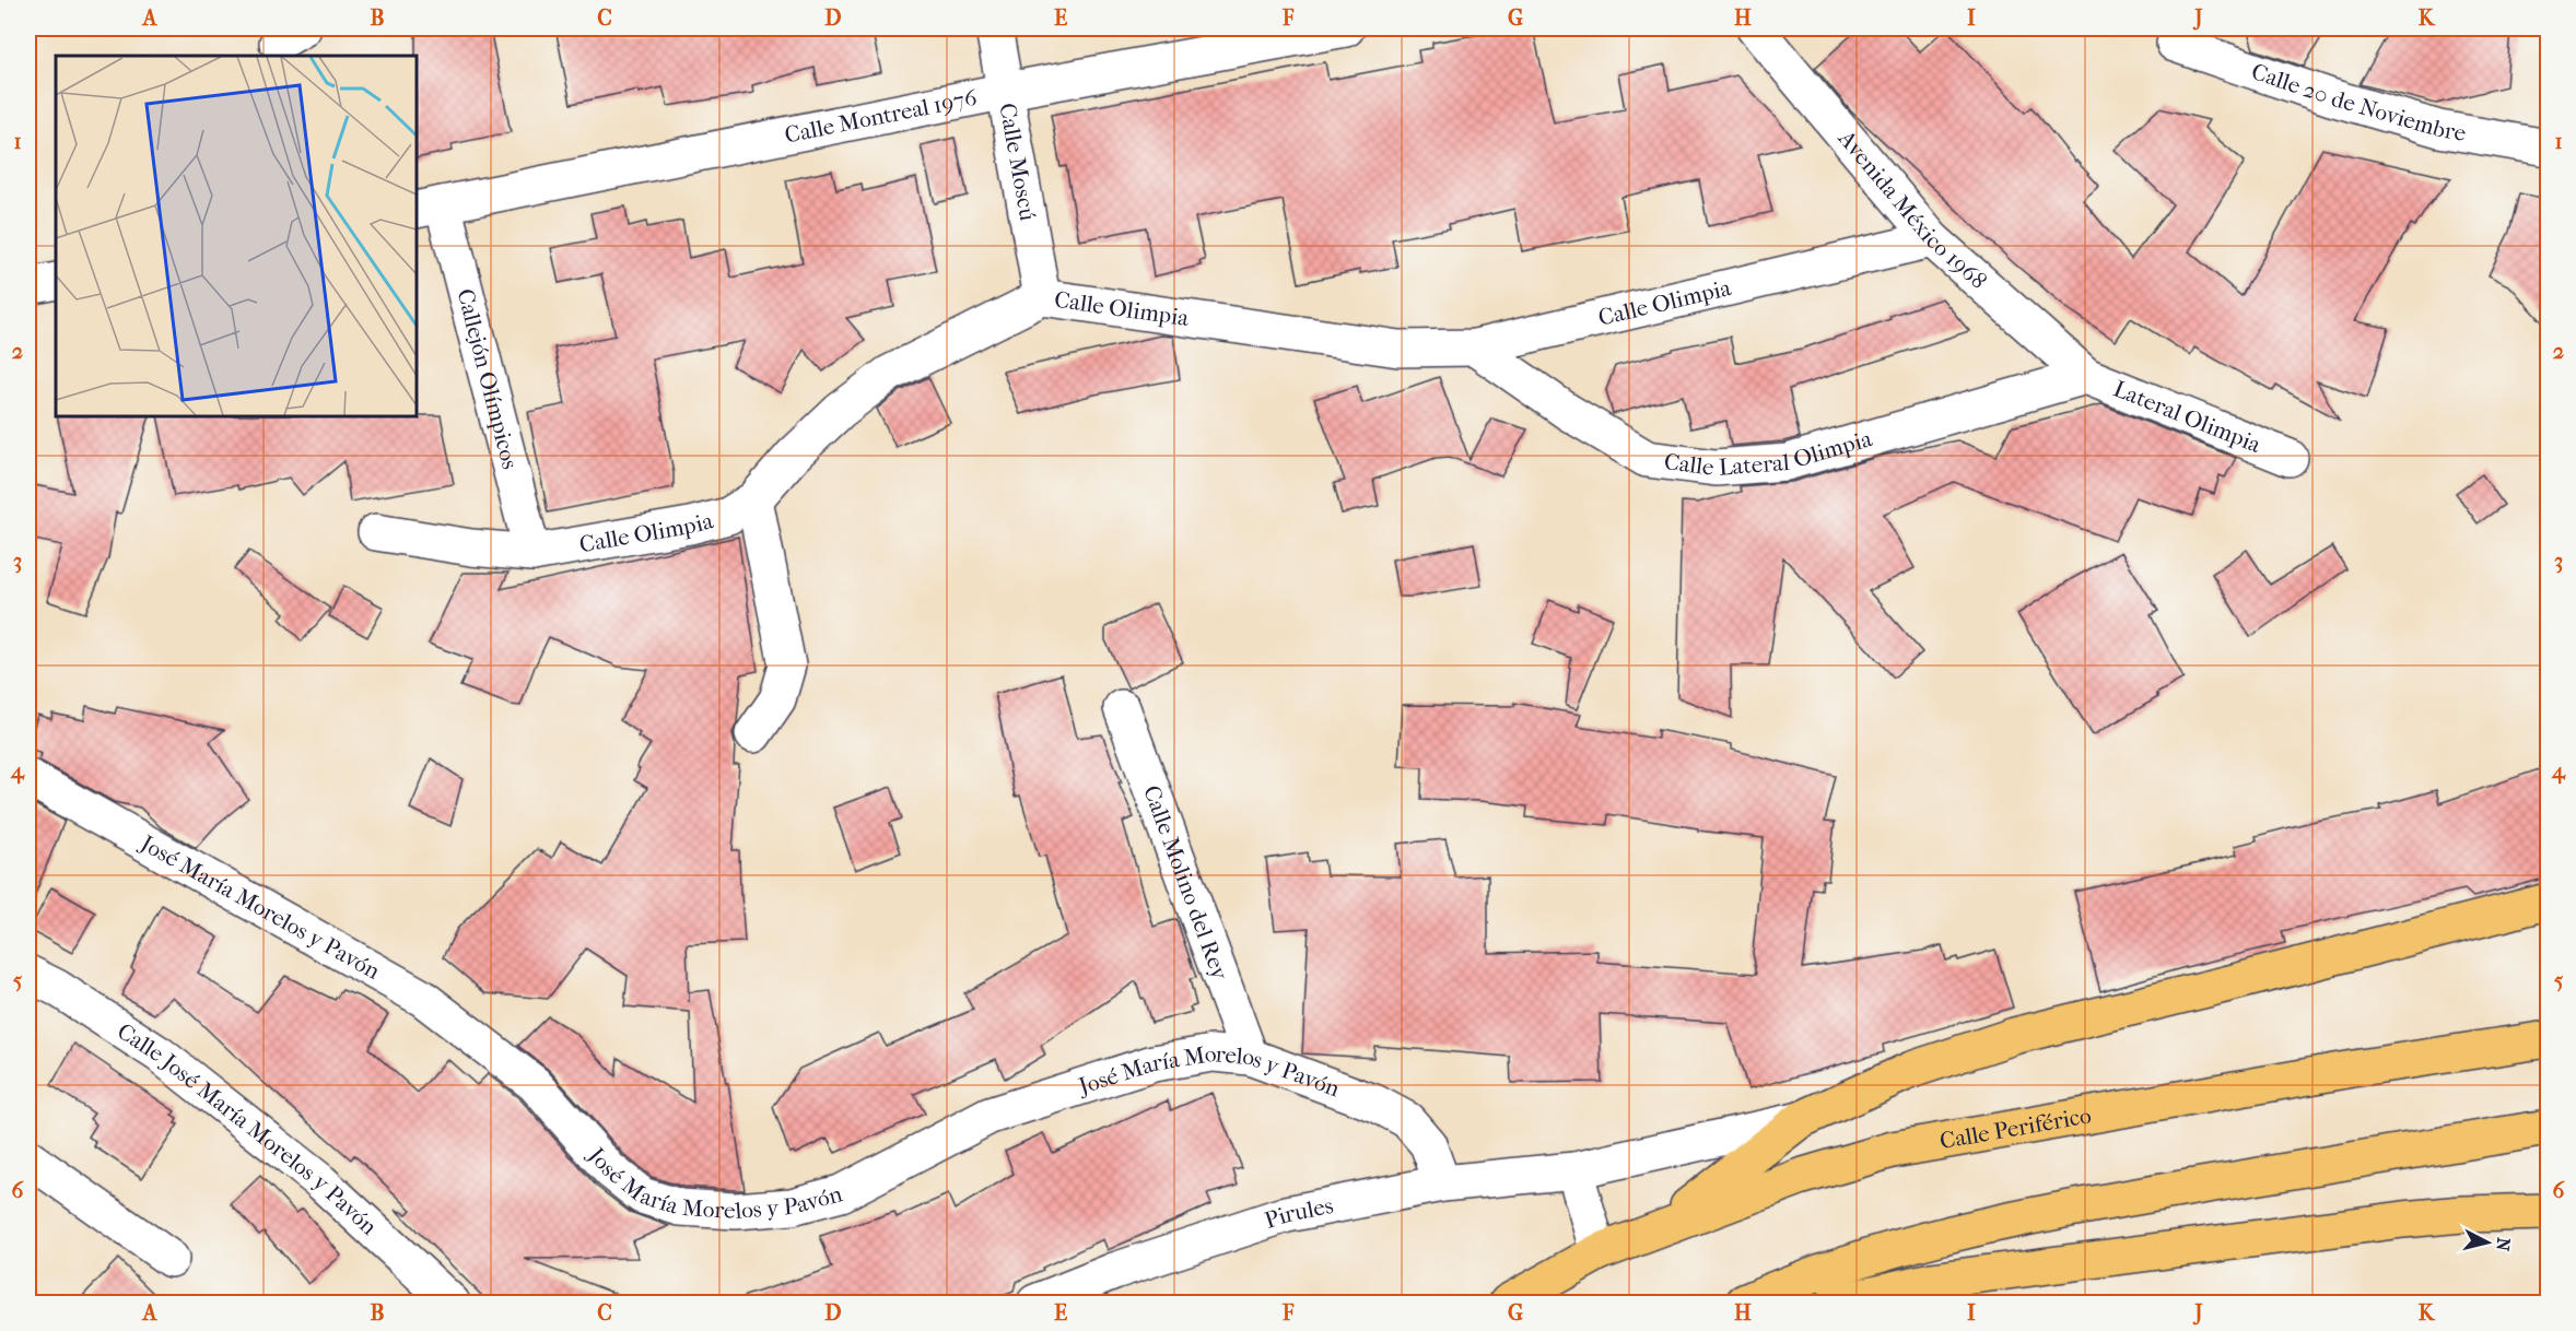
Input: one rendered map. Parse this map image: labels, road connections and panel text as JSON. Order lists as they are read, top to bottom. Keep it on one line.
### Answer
{"streets":{"highway":["Calle Periférico"],"street":["Calle 20 de Noviembre","Calle Montreal 1976","Calle Moscú","Avenida México 1968","Calle Olimpia","Callejón Olímpicos","Lateral Olimpia","Calle Lateral Olimpia","Calle Molino del Rey","José María Morelos y Pavón","Calle José María Morelos y Pavón","Pirules"]},"crossings":[["Calle Montreal 1976","Calle Moscú"],["Calle Montreal 1976","Callejón Olímpicos"],["Calle Moscú","Calle Olimpia"],["Avenida México 1968","Calle Olimpia"],["Avenida México 1968","Lateral Olimpia"],["Avenida México 1968","Calle Lateral Olimpia"],["Calle Olimpia","Callejón Olímpicos"],["Calle Olimpia","Calle Lateral Olimpia"],["Lateral Olimpia","Calle Lateral Olimpia"],["Calle Molino del Rey","José María Morelos y Pavón"],["José María Morelos y Pavón","Pirules"]],"north":"right","grid":{"columns":["A","B","C","D","E","F","G","H","I","J","K"],"rows":["1","2","3","4","5","6"]}}
